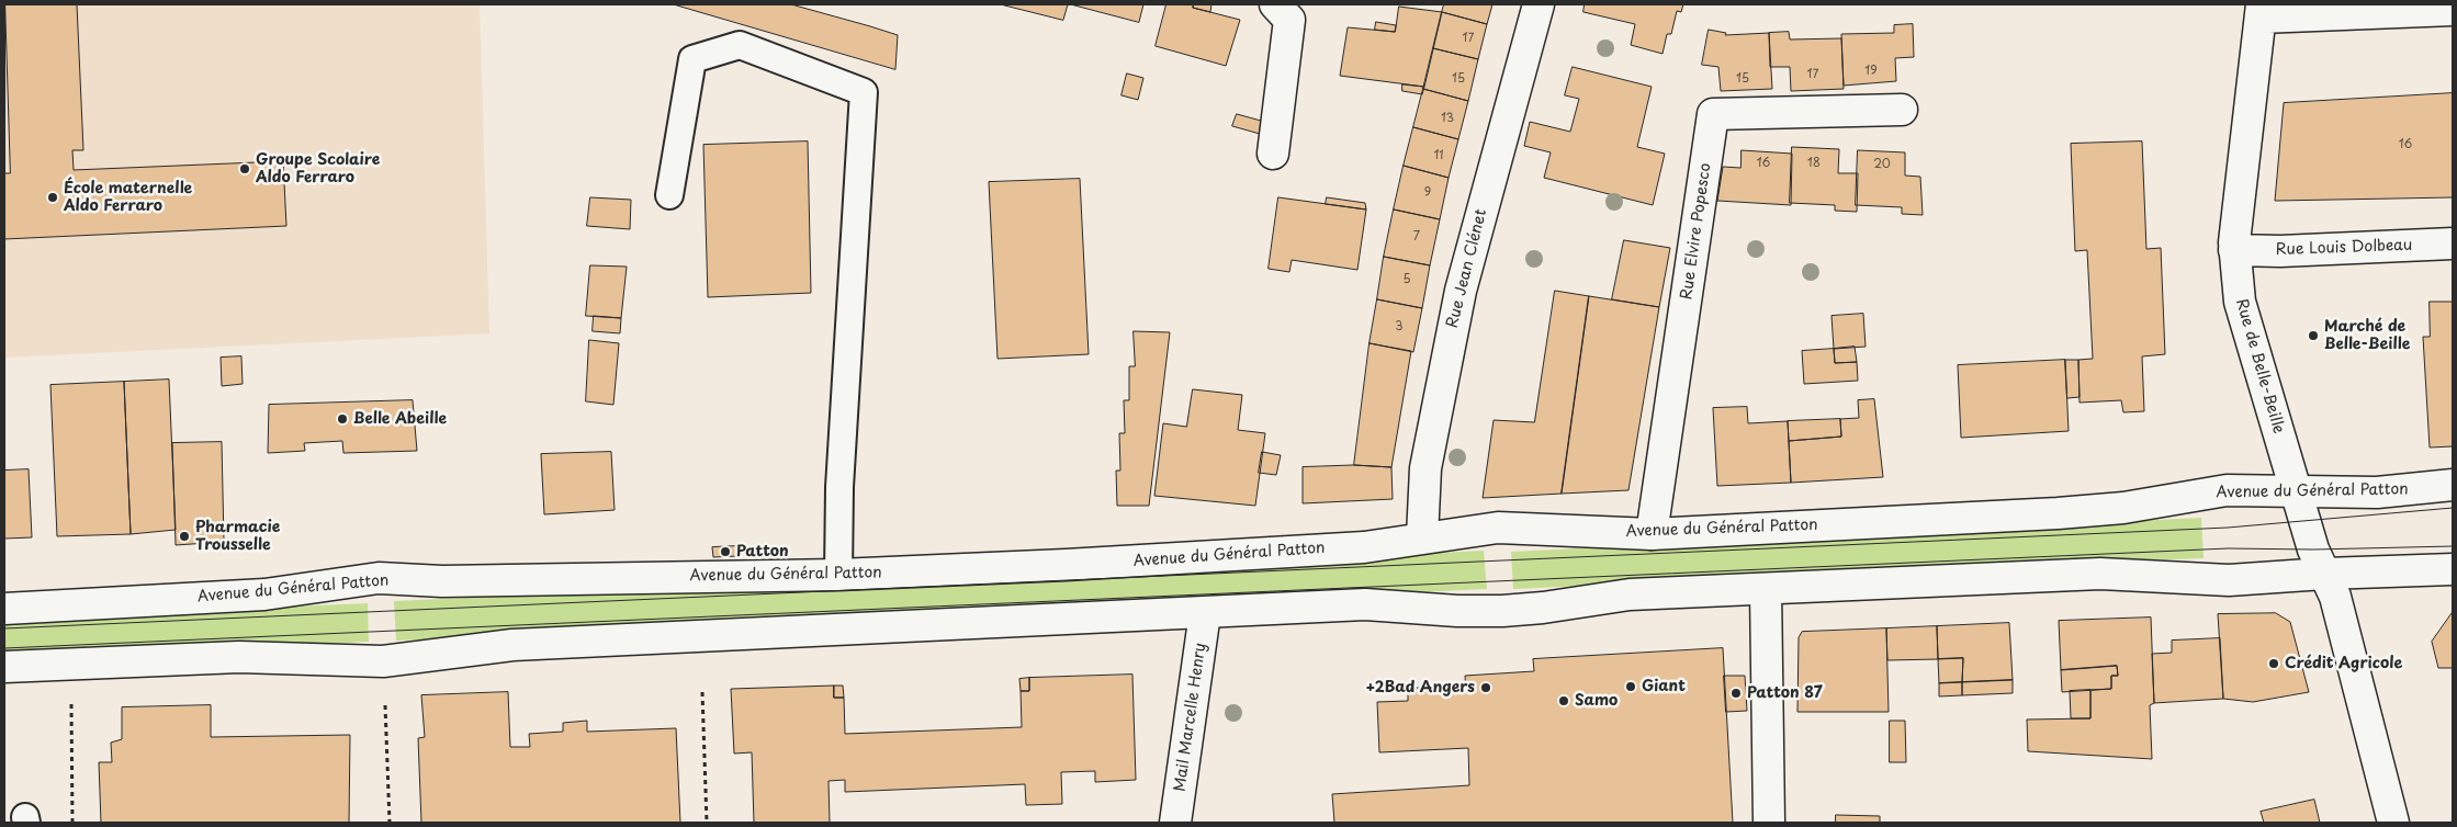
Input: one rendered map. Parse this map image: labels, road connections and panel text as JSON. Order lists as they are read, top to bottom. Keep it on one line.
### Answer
{"streets":{"street":["Rue Elvire Popesco","Rue Louis Dolbeau","Rue Jean Clénet","Rue de Belle-Beille","Avenue du Général Patton","Mail Marcelle Henry"]},"crossings":[["Rue Elvire Popesco","Avenue du Général Patton"],["Rue Louis Dolbeau","Rue de Belle-Beille"],["Rue Jean Clénet","Avenue du Général Patton"],["Rue de Belle-Beille","Avenue du Général Patton"]],"places":["Groupe Scolaire Aldo Ferraro","École maternelle Aldo Ferraro","Marché de Belle-Beille","Belle Abeille","Pharmacie Trousselle","Patton","Crédit Agricole","Giant","+2Bad Angers","Patton 87","Samo"],"house_numbers":["17","19","17","15","15","13","16","11","16","18","20","9","7","5","3"]}
